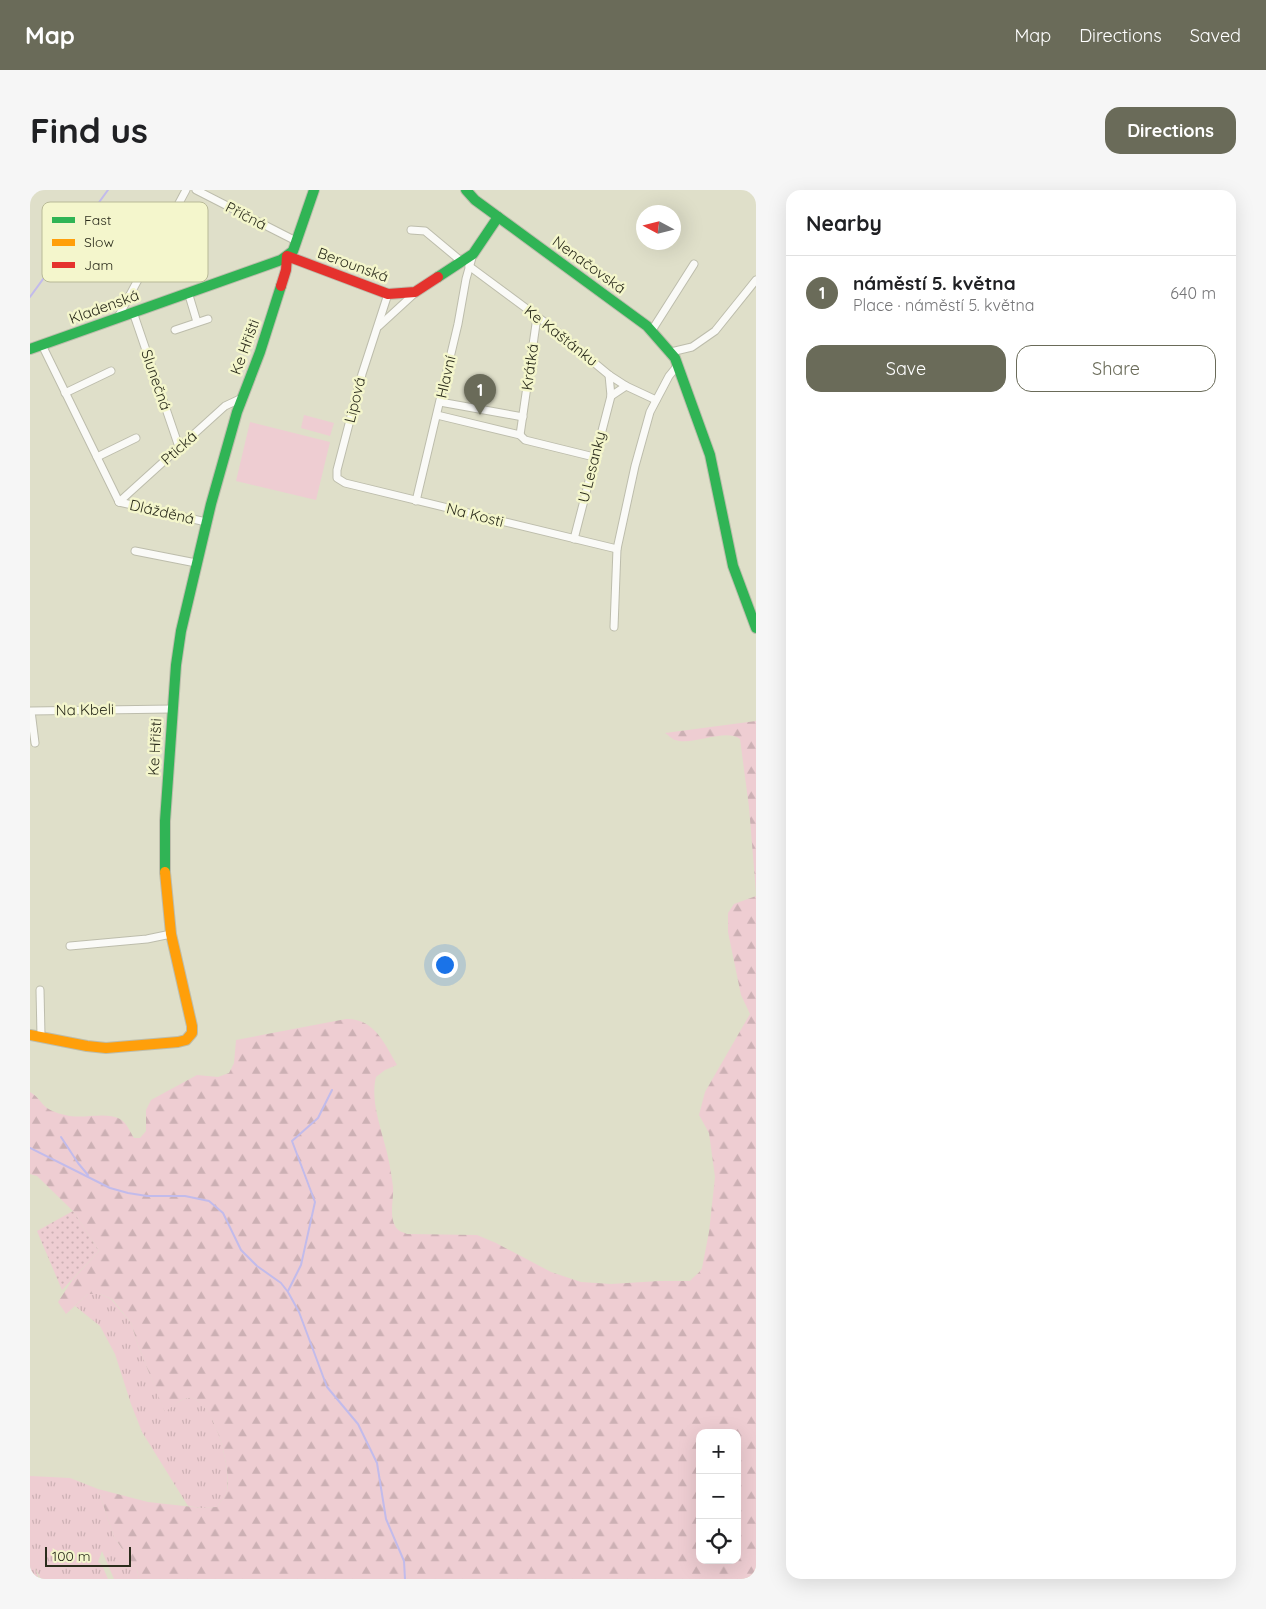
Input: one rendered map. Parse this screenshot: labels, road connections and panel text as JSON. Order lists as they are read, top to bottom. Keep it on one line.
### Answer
{"streets":{"street":["Příčná","Berounská","Nenačovská","Kladenská","Ke Kaštánku","Ke Hřišti","Krátká","Hlavní","Slunečná","Lipová","Ptická","U Lesanky","Dlážděná","Na Kosti","Na Kbeli"]},"crossings":[["Berounská","Nenačovská"],["Berounská","Kladenská"],["Berounská","Ke Kaštánku"],["Berounská","Ke Hřišti"],["Berounská","Hlavní"],["Berounská","Lipová"],["Kladenská","Ke Hřišti"],["Kladenská","Slunečná"],["Ke Kaštánku","Krátká"],["Ke Kaštánku","Hlavní"],["Ke Kaštánku","U Lesanky"],["Ke Hřišti","Ptická"],["Ke Hřišti","Dlážděná"],["Ke Hřišti","Na Kbeli"],["Hlavní","Na Kosti"],["Slunečná","Ptická"],["Lipová","Na Kosti"],["Ptická","Dlážděná"],["U Lesanky","Na Kosti"]],"legend":["Fast","Slow","Jam"],"scale_bar":"100 m","north":"left","page":{"header":"Map","nav":["Map","Directions","Saved"],"buttons":["Directions",["Save","Share"]],"title":"Find us","heading":"Nearby","list":[{"mark":"1","name":"náměstí 5. května","note":"Place · náměstí 5. května","value":"640 m"}],"pins":"1","map_buttons":["+","−"],"scale":"100 m"}}
